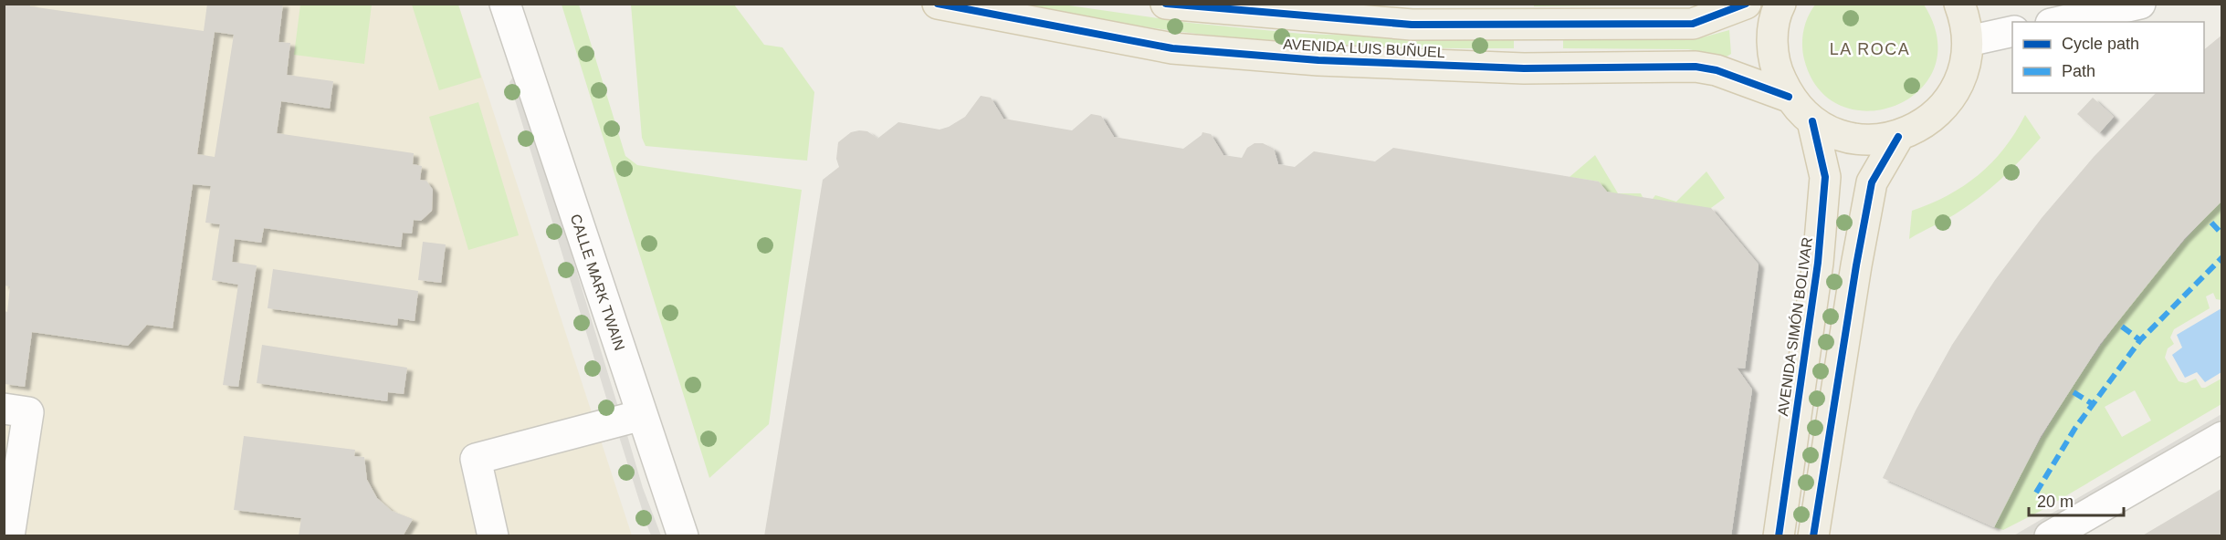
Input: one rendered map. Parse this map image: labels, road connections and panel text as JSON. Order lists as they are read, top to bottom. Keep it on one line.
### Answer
{"streets":{"main road":["AVENIDA LUIS BUÑUEL","AVENIDA SIMÓN BOLIVAR"],"street":["CALLE MARK TWAIN"]},"districts":["LA ROCA"],"legend":["Cycle path","Path"],"scale_bar":"20 m"}
